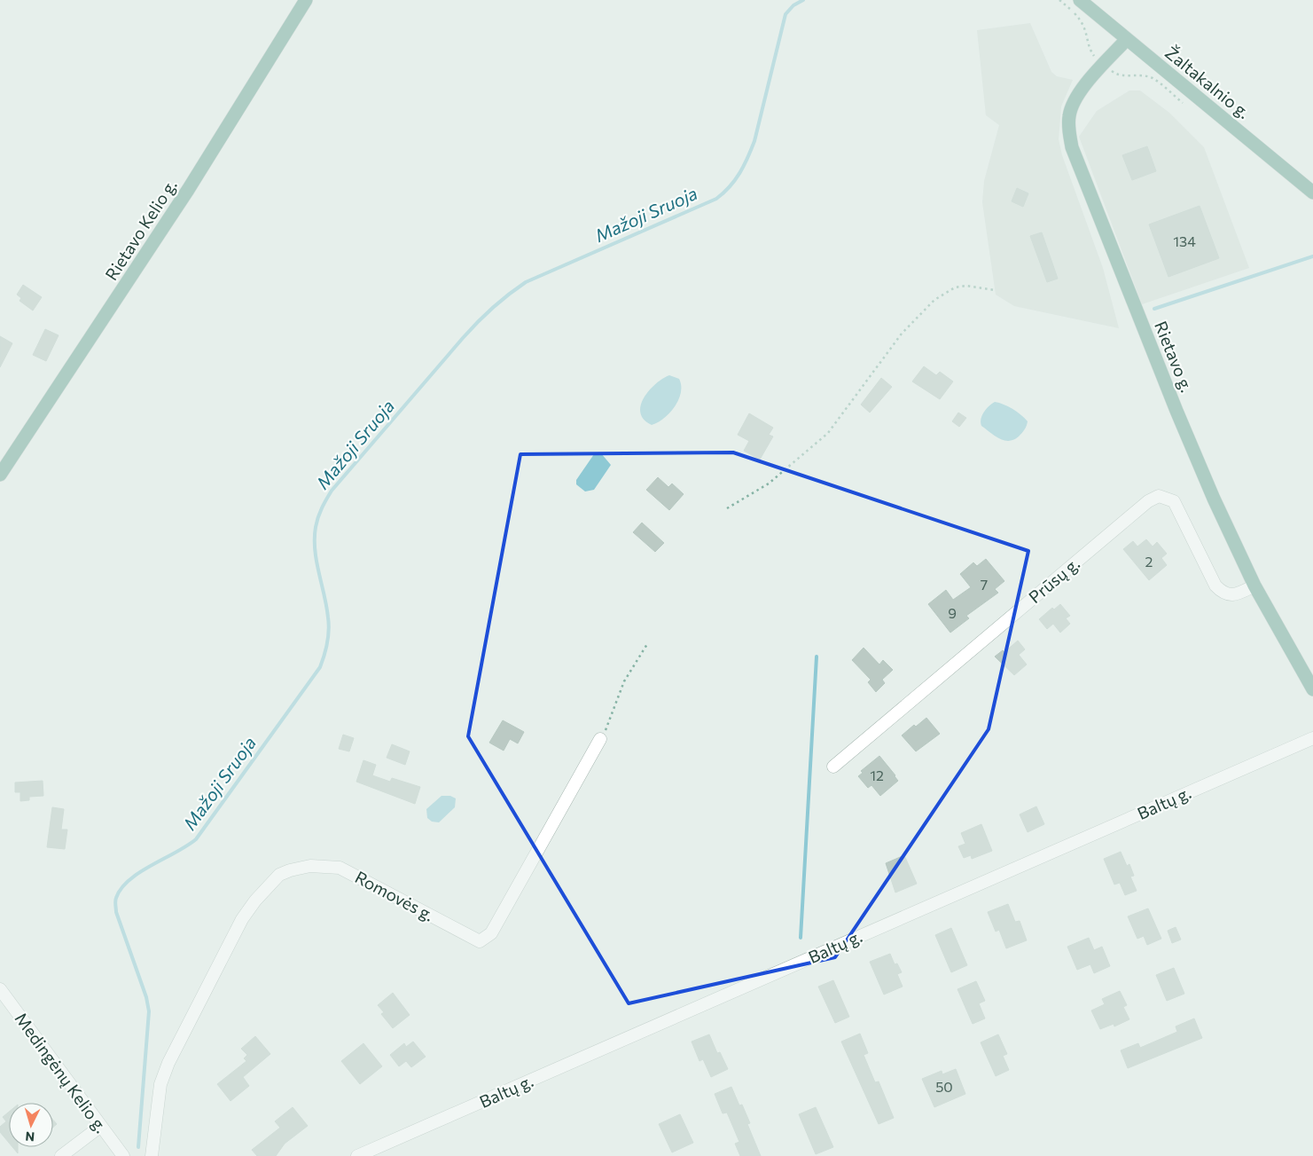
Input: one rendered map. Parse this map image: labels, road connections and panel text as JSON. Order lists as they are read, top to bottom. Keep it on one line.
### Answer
{"streets":{"main road":["Žaltakalnio g.","Rietavo Kelio g.","Rietavo g."],"street":["Prūsų g.","Baltų g.","Romovės g.","Medingėnų Kelio g."]},"crossings":[["Žaltakalnio g.","Rietavo g."],["Rietavo g.","Prūsų g."]],"water":["Mažoji Sruoja"],"house_numbers":["134","2","7","9","12","50"],"north":"bottom"}
